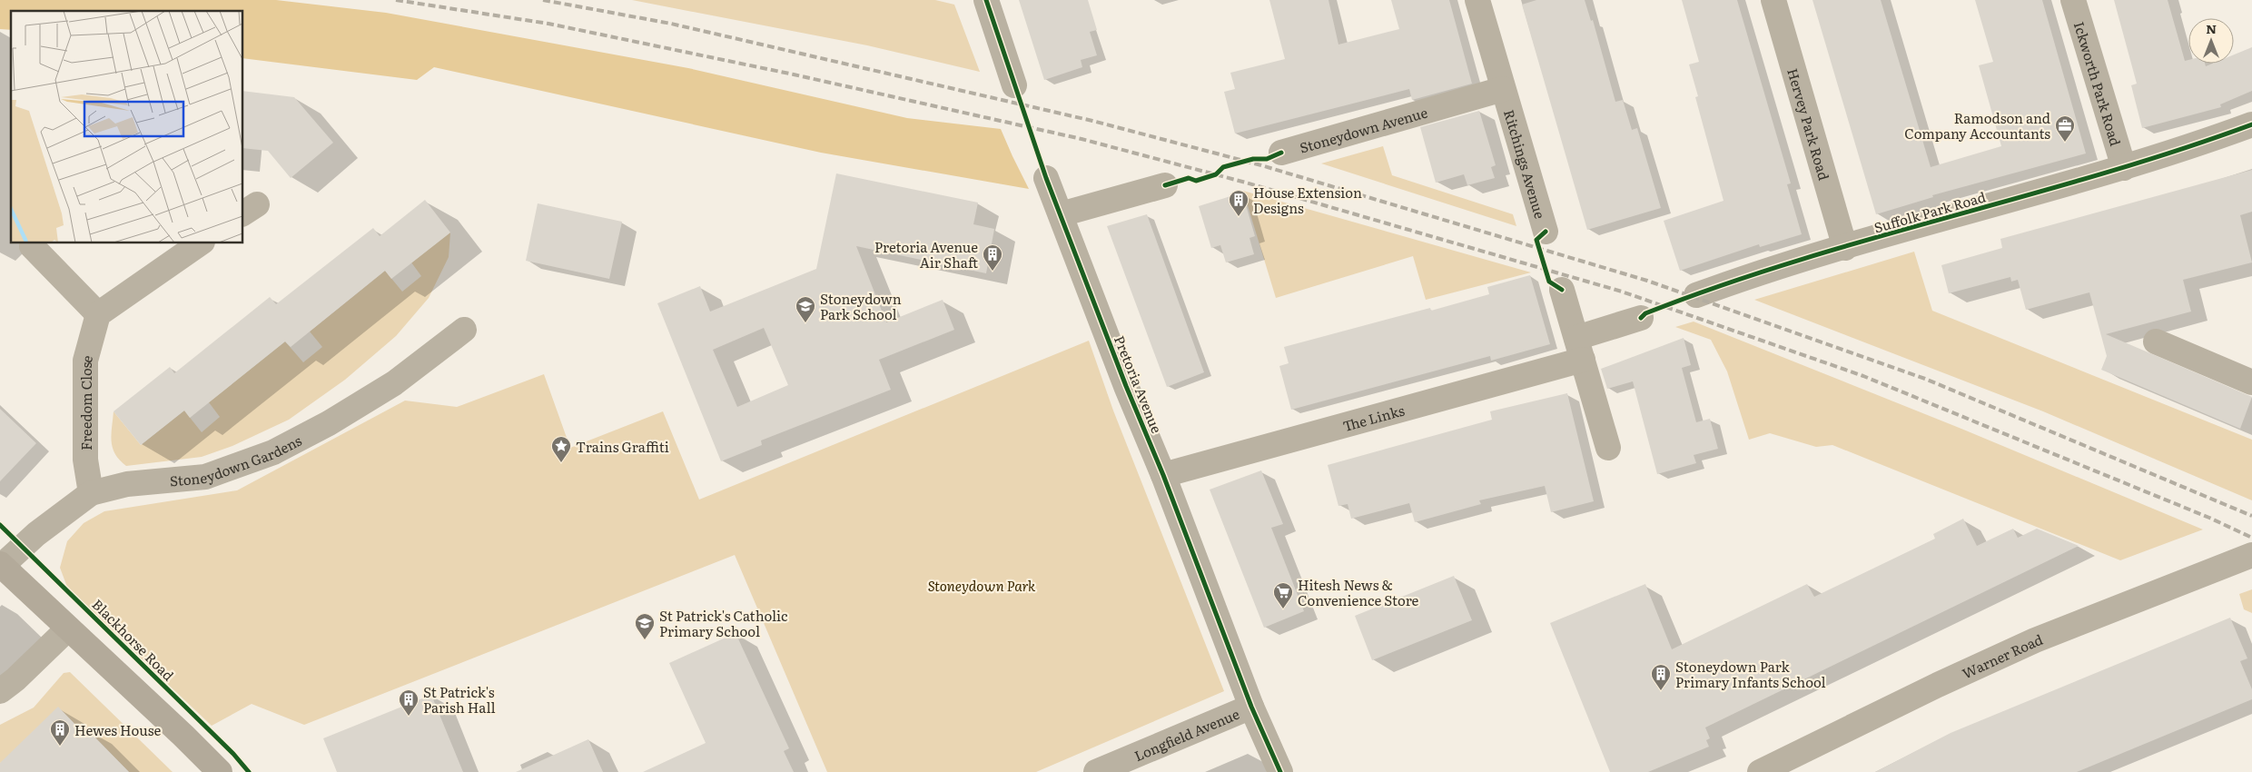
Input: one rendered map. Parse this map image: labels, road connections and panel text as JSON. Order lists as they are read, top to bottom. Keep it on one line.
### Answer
{"streets":{"street":["Ickworth Park Road","Hervey Park Road","Stoneydown Avenue","Ritchings Avenue","Suffolk Park Road","Pretoria Avenue","Freedom Close","The Links","Stoneydown Gardens","Warner Road","Longfield Avenue"],"cycle path":["Blackhorse Road"]},"crossings":[["Ickworth Park Road","Suffolk Park Road"],["Hervey Park Road","Suffolk Park Road"],["Stoneydown Avenue","Ritchings Avenue"],["Pretoria Avenue","The Links"],["Pretoria Avenue","Longfield Avenue"],["Freedom Close","Stoneydown Gardens"]],"parks":["Stoneydown Park"],"places":{"office":["Ramodson and Company Accountants"],"building":["House Extension Designs","Pretoria Avenue Air Shaft","Stoneydown Park Primary Infants School","St Patrick's Parish Hall","Hewes House"],"school or university":["Stoneydown Park School","St Patrick's Catholic Primary School"],"place":["Trains Graffiti"],"supermarket":["Hitesh News & Convenience Store"]},"north":"top"}
